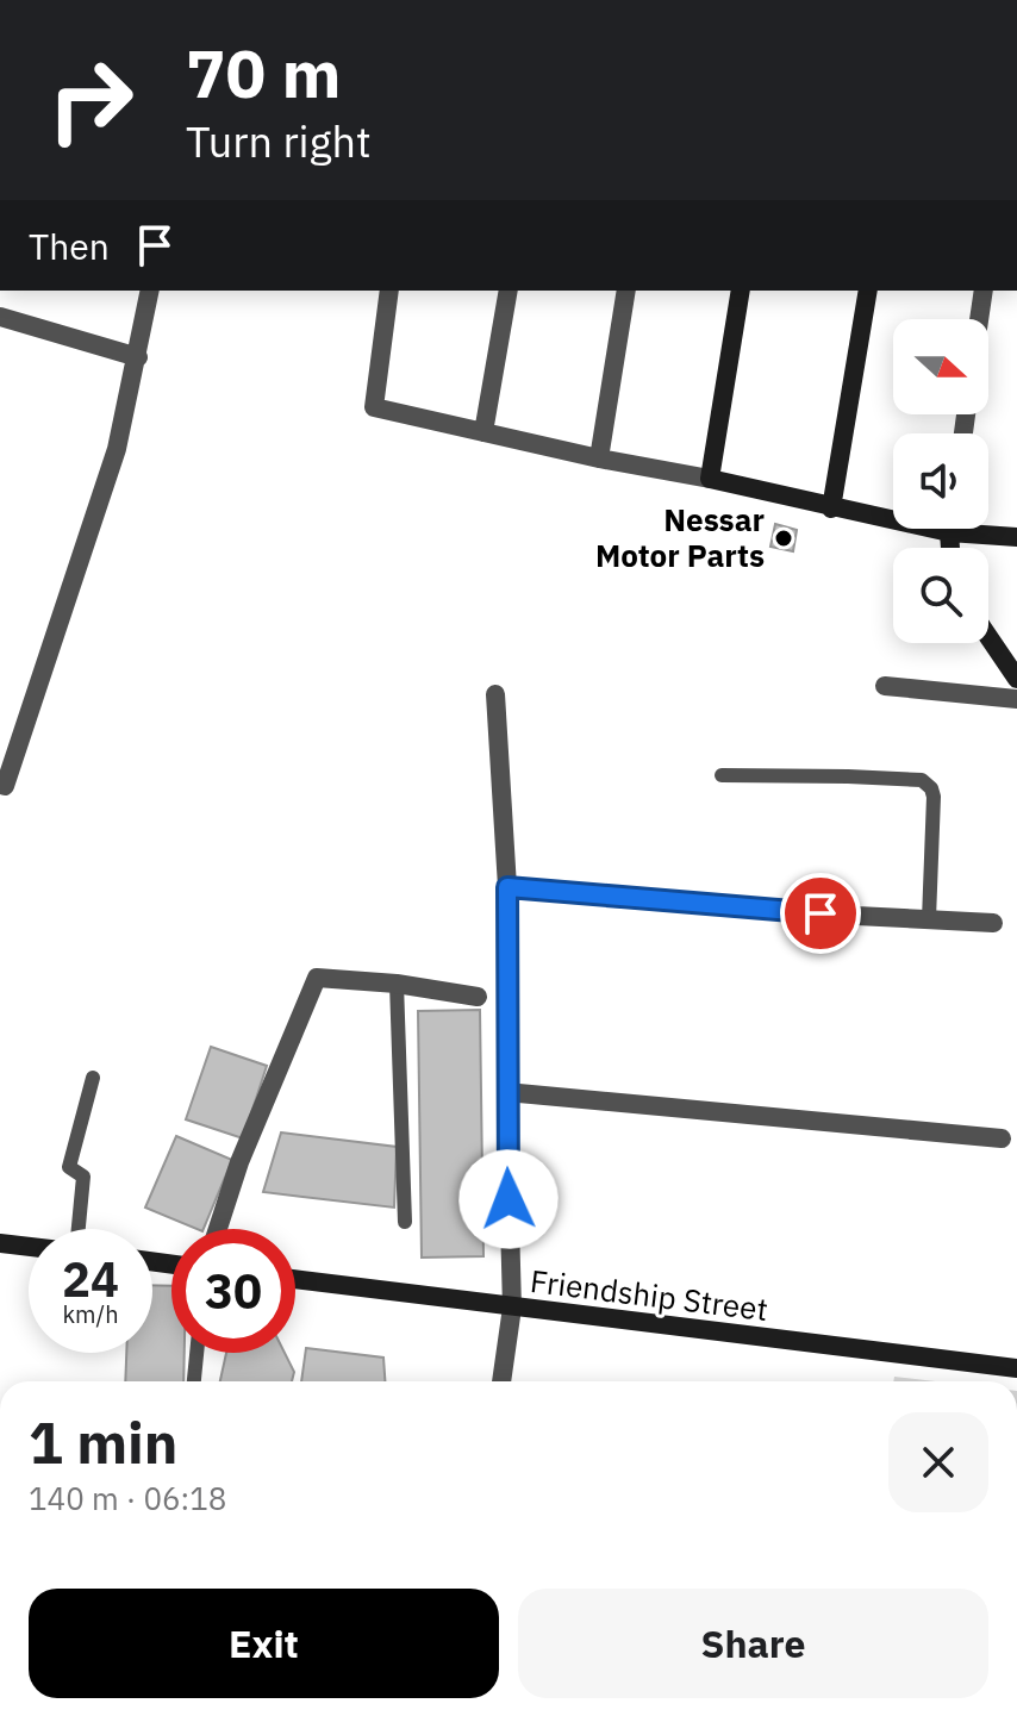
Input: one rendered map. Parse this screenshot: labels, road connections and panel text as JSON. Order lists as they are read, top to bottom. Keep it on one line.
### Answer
{"streets":{"street":["Friendship Street"]},"places":["Nessar Motor Parts"],"north":"right","page":{"turn":["70 m","Turn right"],"then":"Then","speed":"24 km/h","limit":"30","heading":["1 min","140 m · 06:18"],"buttons":["Exit","Share"]}}
